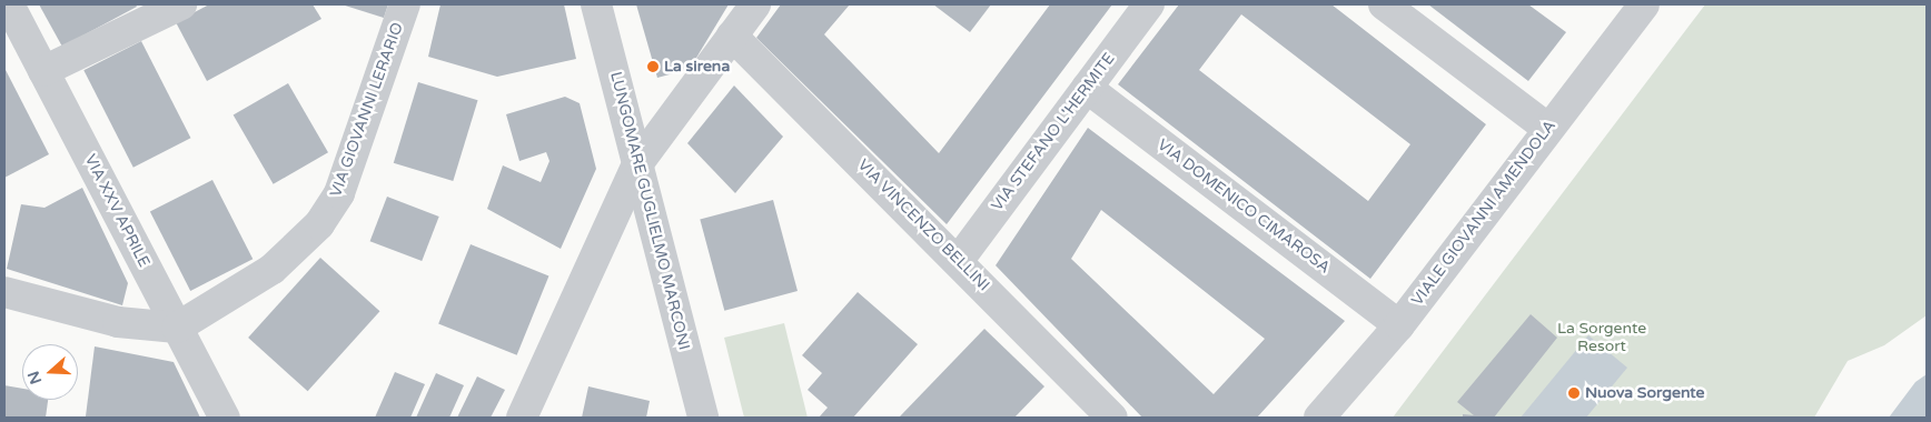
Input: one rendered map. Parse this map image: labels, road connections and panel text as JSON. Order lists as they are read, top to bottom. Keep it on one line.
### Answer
{"streets":{"street":["VIA GIOVANNI LERARIO","VIA STEFANO L'HERMITE","VIA DOMENICO CIMAROSA","VIA XXV APRILE","LUNGOMARE GUGLIELMO MARCONI","VIALE GIOVANNI AMENDOLA","VIA VINCENZO BELLINI"]},"crossings":[["VIA GIOVANNI LERARIO","VIA XXV APRILE"],["VIA STEFANO L'HERMITE","VIA DOMENICO CIMAROSA"],["VIA STEFANO L'HERMITE","VIA VINCENZO BELLINI"],["VIA DOMENICO CIMAROSA","VIALE GIOVANNI AMENDOLA"]],"parks":["La Sorgente Resort"],"places":["La sirena","Nuova Sorgente"],"north":"left"}
